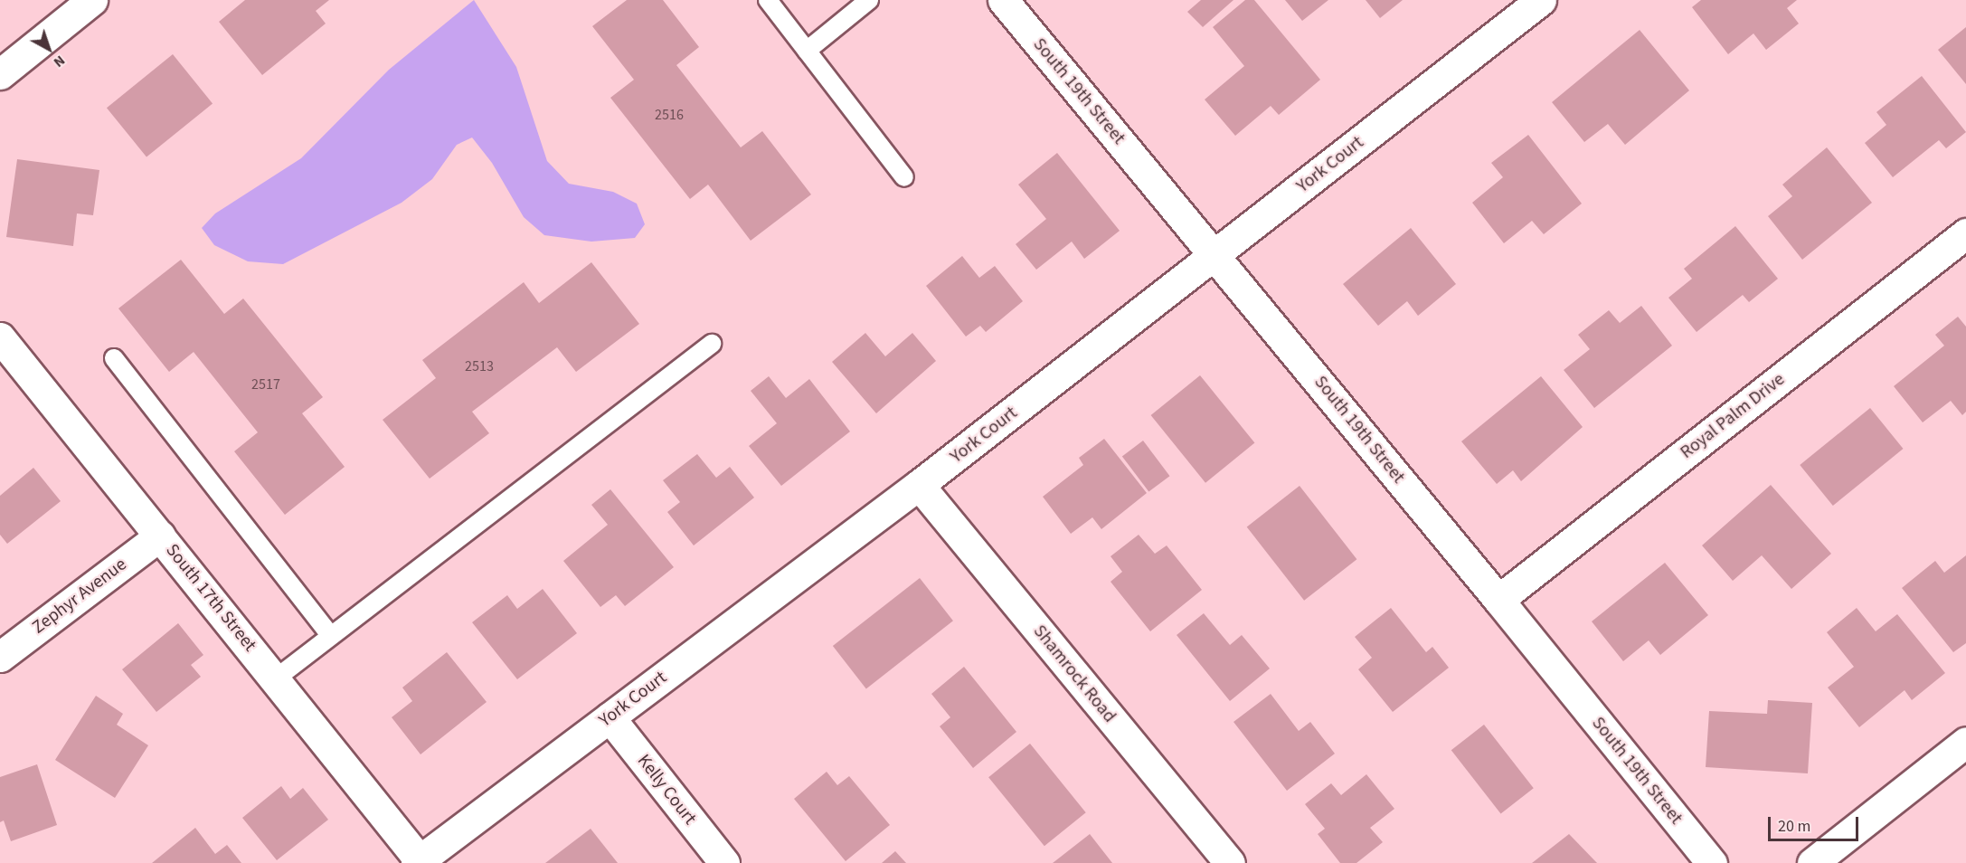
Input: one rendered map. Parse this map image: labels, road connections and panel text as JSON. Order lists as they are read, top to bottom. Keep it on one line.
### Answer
{"streets":{"street":["South 19th Street","York Court","Royal Palm Drive","Zephyr Avenue","South 17th Street","Shamrock Road","Kelly Court"]},"crossings":[["South 19th Street","York Court"],["South 19th Street","Royal Palm Drive"],["York Court","South 17th Street"],["York Court","Shamrock Road"],["York Court","Kelly Court"],["Zephyr Avenue","South 17th Street"]],"house_numbers":["2516","2513","2517"],"scale_bar":"20 m","north":"bottom right"}
